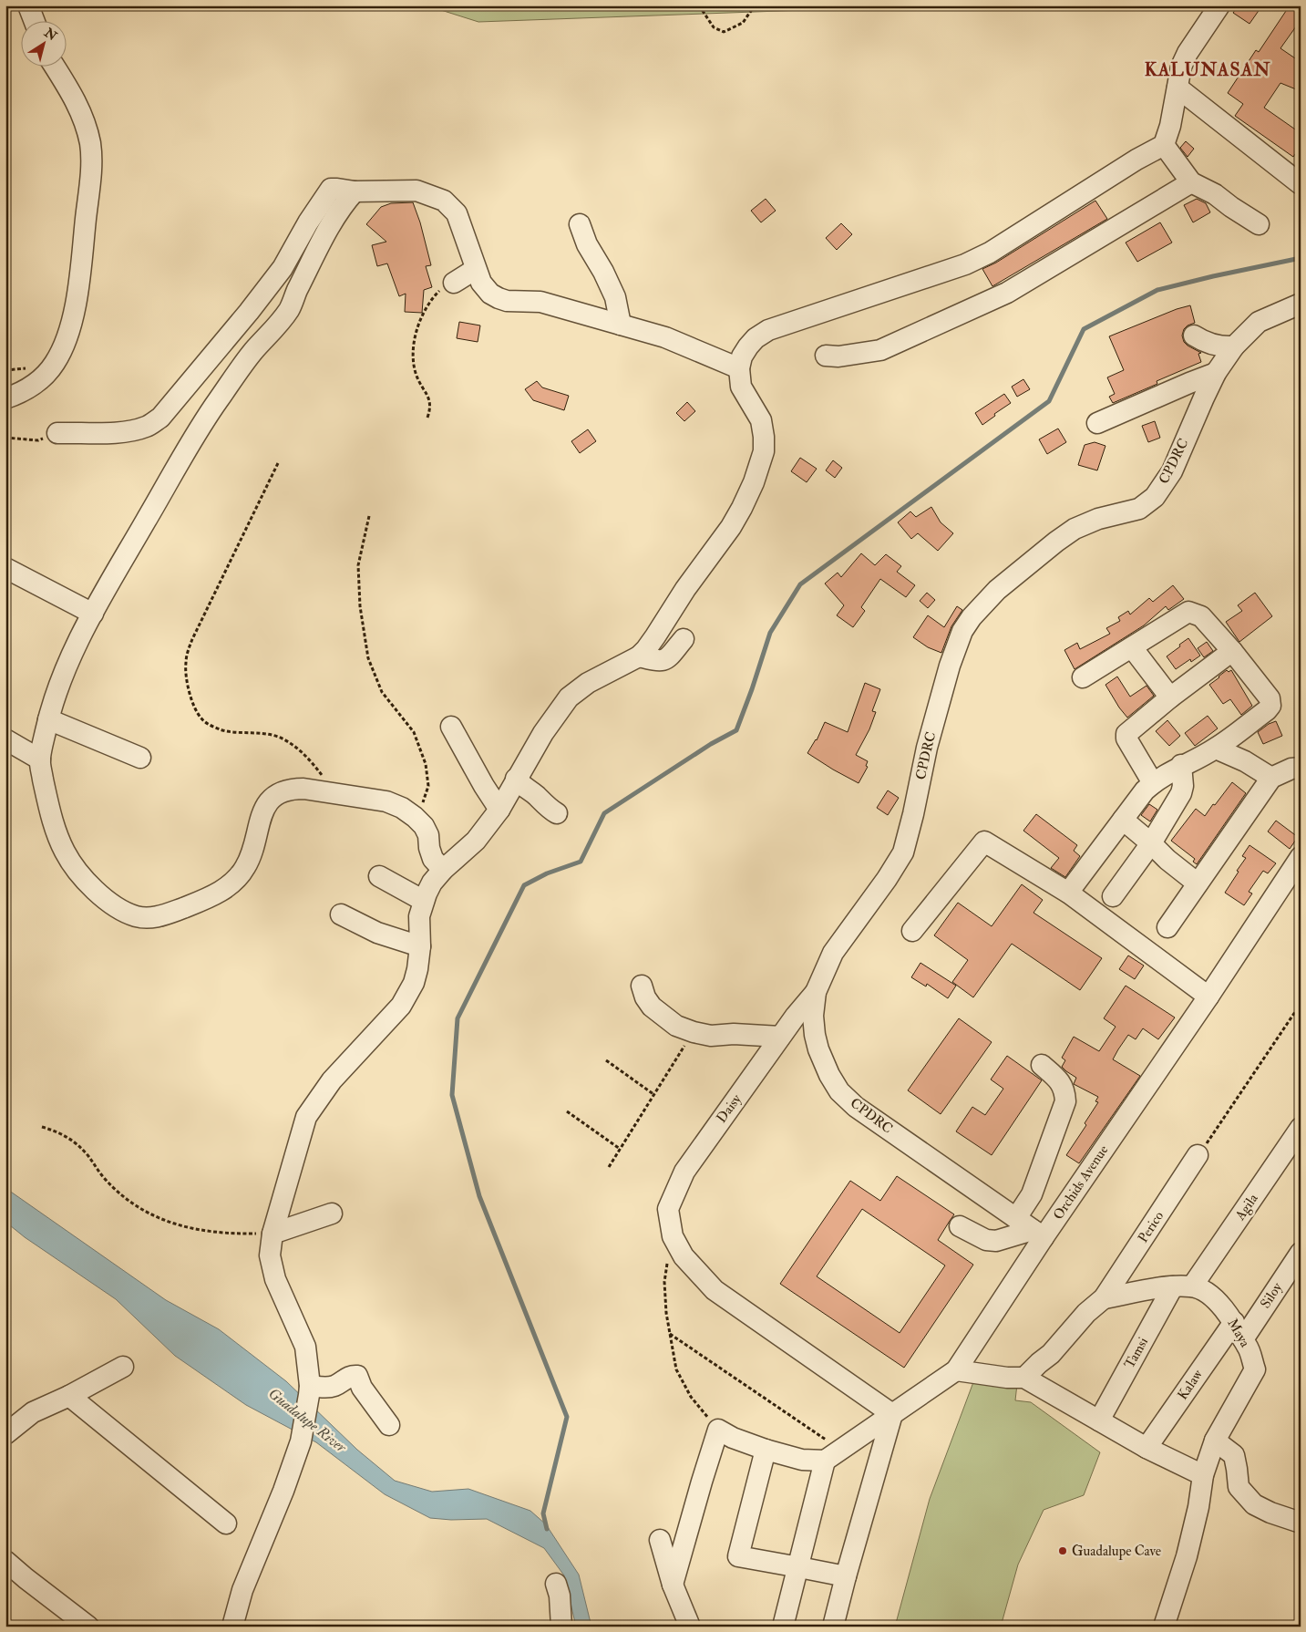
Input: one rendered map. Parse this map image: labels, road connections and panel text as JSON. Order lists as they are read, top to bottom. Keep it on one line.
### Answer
{"streets":{"street":["CPDRC","Daisy","Orchids Avenue","Agila","Perico","Siloy","Maya","Tamsi","Kalaw"]},"crossings":[["CPDRC","Daisy"],["CPDRC","Orchids Avenue"],["Agila","Maya"],["Agila","Tamsi"],["Siloy","Maya"],["Siloy","Kalaw"],["Maya","Tamsi"],["Maya","Kalaw"]],"districts":["KALUNASAN"],"water":["Guadalupe River"],"places":["Guadalupe Cave"],"north":"top right"}
